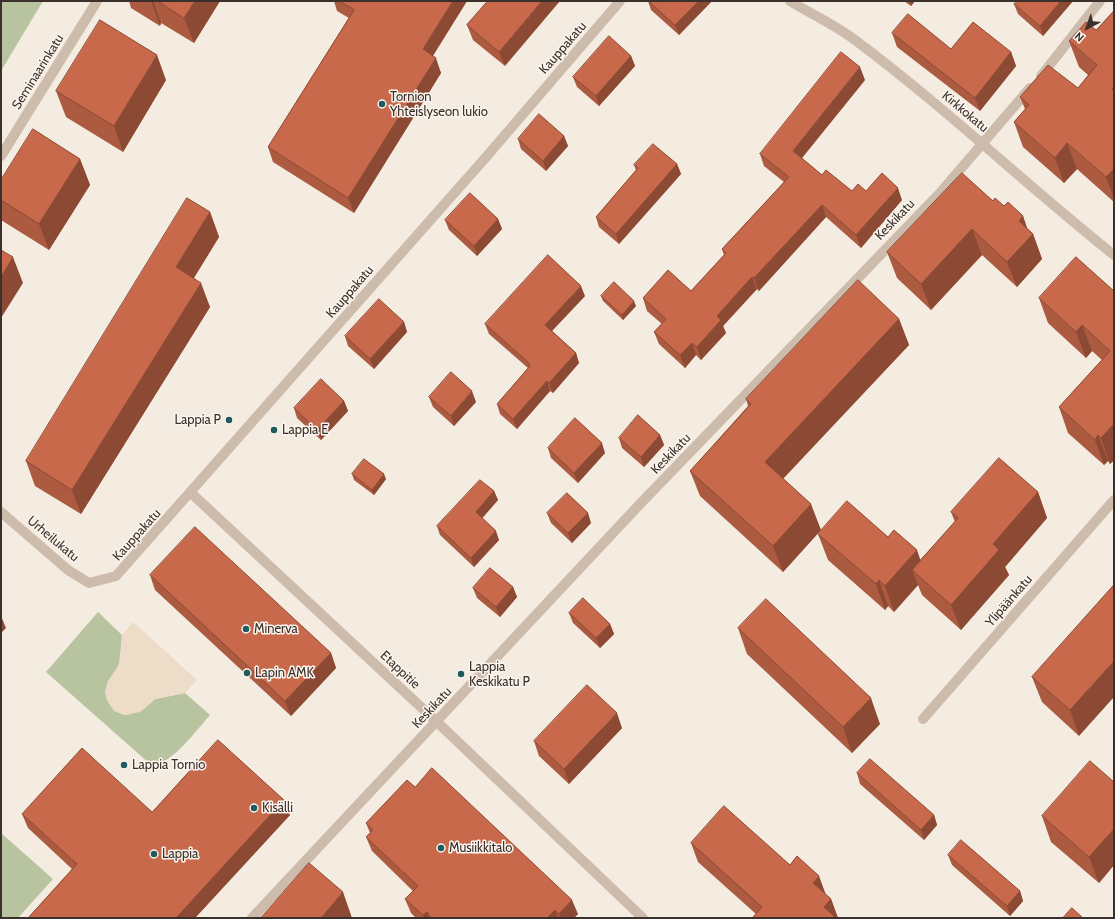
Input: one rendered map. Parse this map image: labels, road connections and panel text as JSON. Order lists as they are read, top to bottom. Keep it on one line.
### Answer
{"streets":{"street":["Kauppakatu","Seminaarinkatu","Kirkkokatu","Keskikatu","Urheilukatu","Ylipäänkatu","Etappitie"]},"crossings":[["Kauppakatu","Urheilukatu"],["Kauppakatu","Etappitie"],["Kirkkokatu","Keskikatu"],["Keskikatu","Etappitie"]],"places":["Tornion Yhteislyseon lukio","Lappia P","Lappia E","Minerva","Lapin AMK","Lappia Keskikatu P","Lappia Tornio","Kisälli","Musiikkitalo","Lappia"],"north":"bottom left"}
